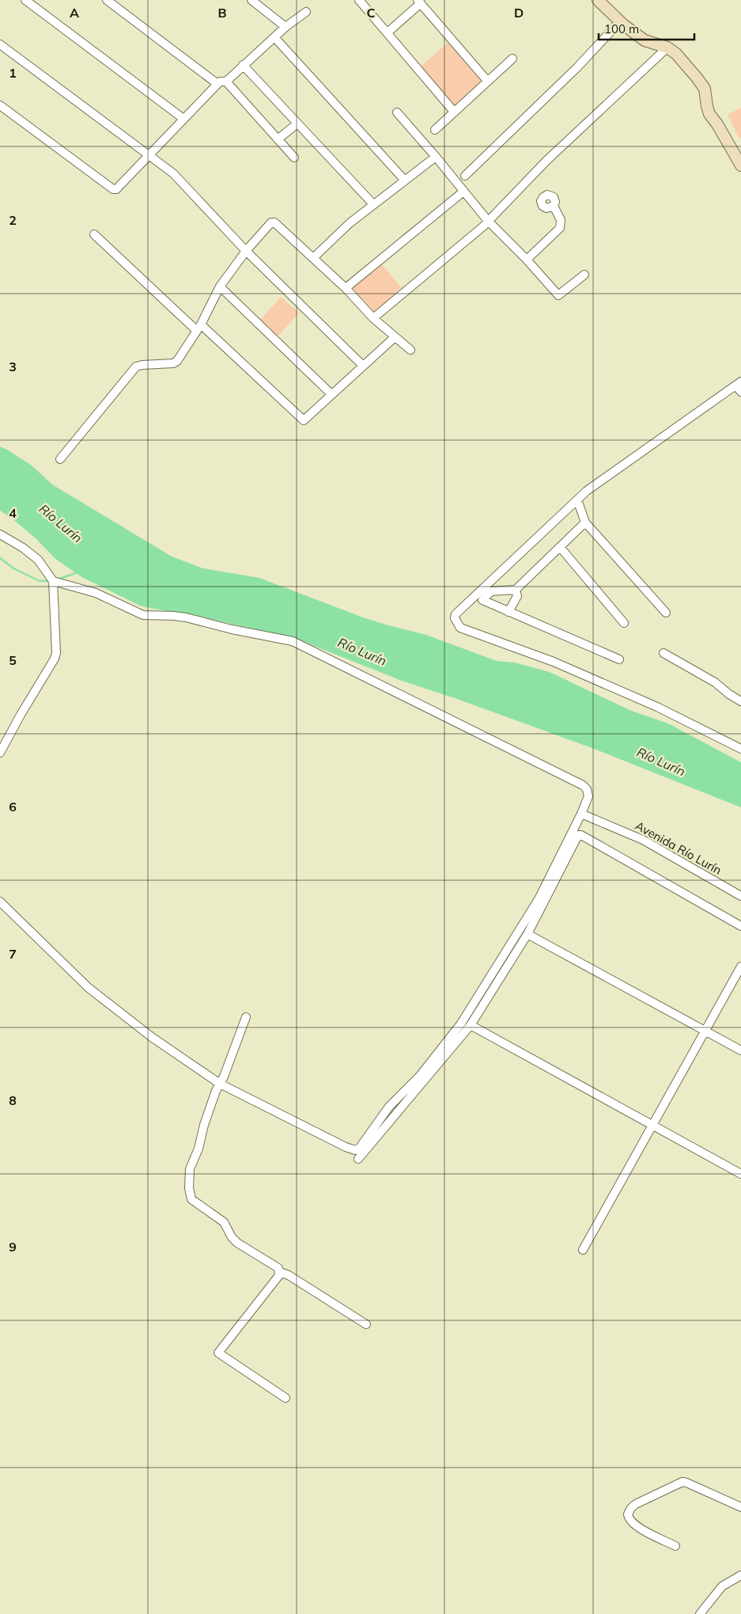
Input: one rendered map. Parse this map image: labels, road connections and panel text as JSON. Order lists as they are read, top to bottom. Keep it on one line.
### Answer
{"streets":{"street":["Avenida Río Lurín"]},"water":["Río Lurín"],"scale_bar":"100 m","grid":{"columns":["A","B","C","D"],"rows":["1","2","3","4","5","6","7","8","9"]}}
